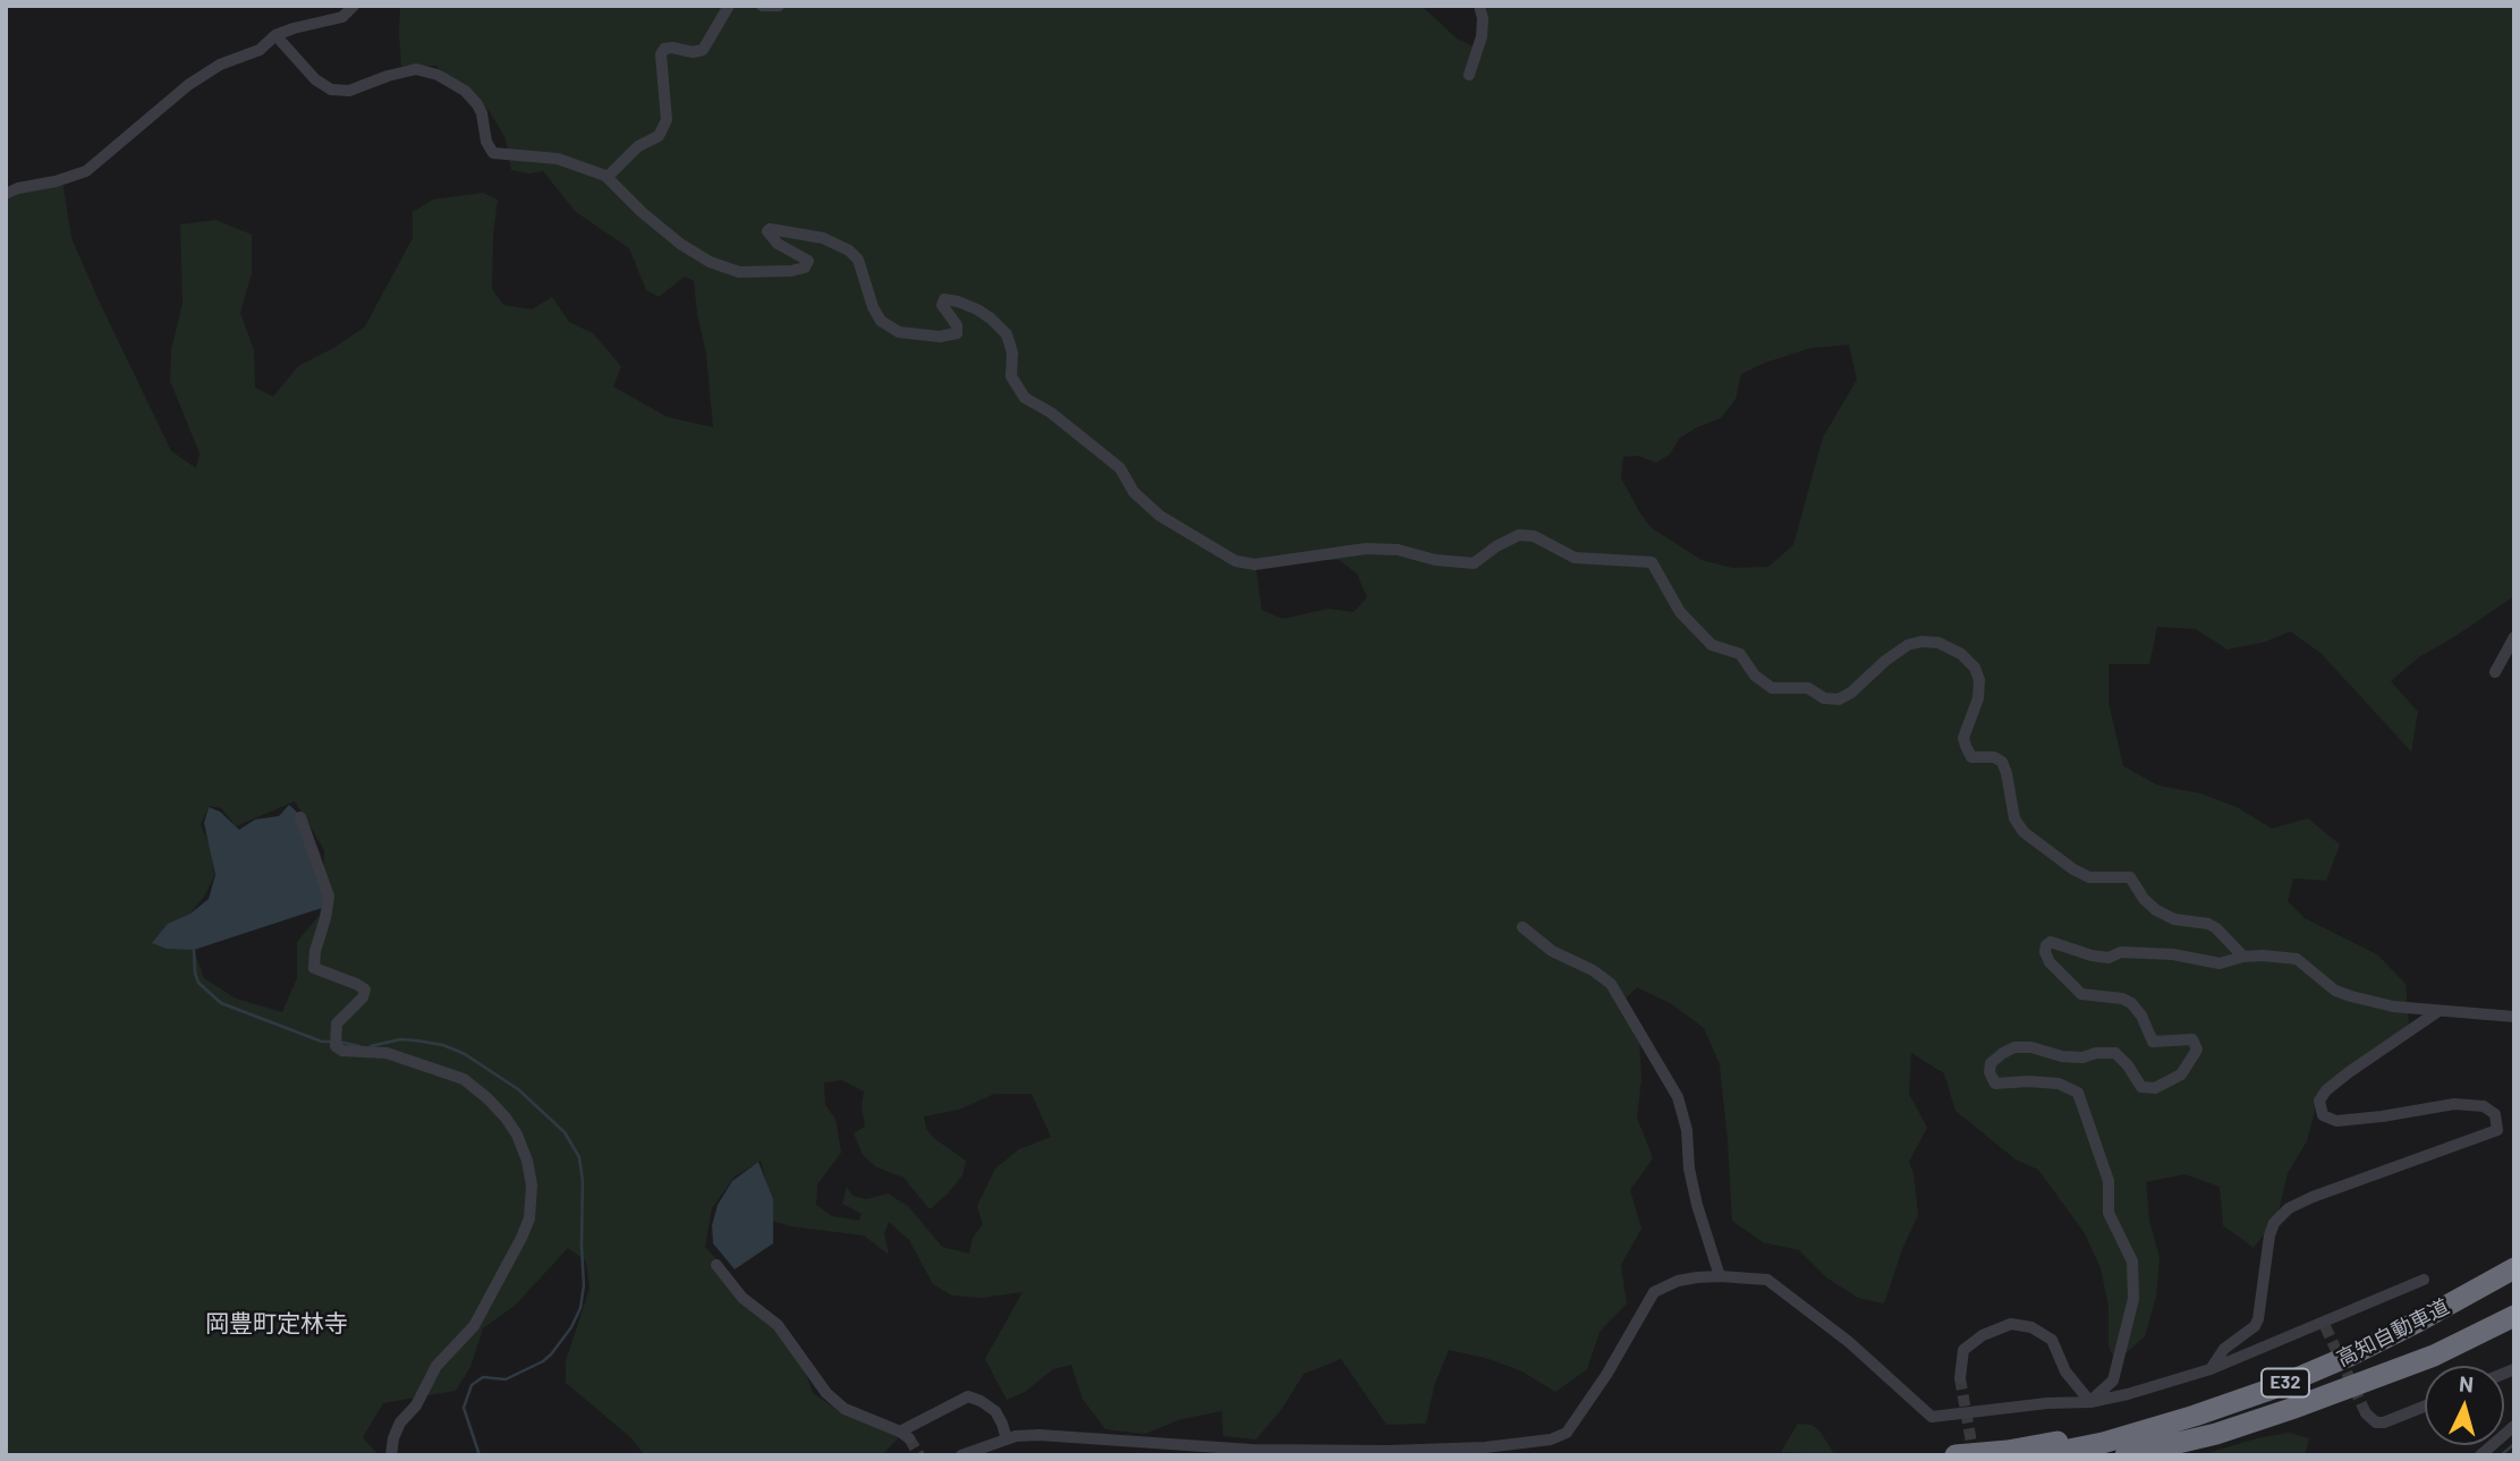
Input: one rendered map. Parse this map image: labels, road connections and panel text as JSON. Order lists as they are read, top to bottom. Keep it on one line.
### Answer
{"streets":{"highway":["高知自動車道","E32"]},"districts":["岡豊町定林寺"],"north":"top"}
